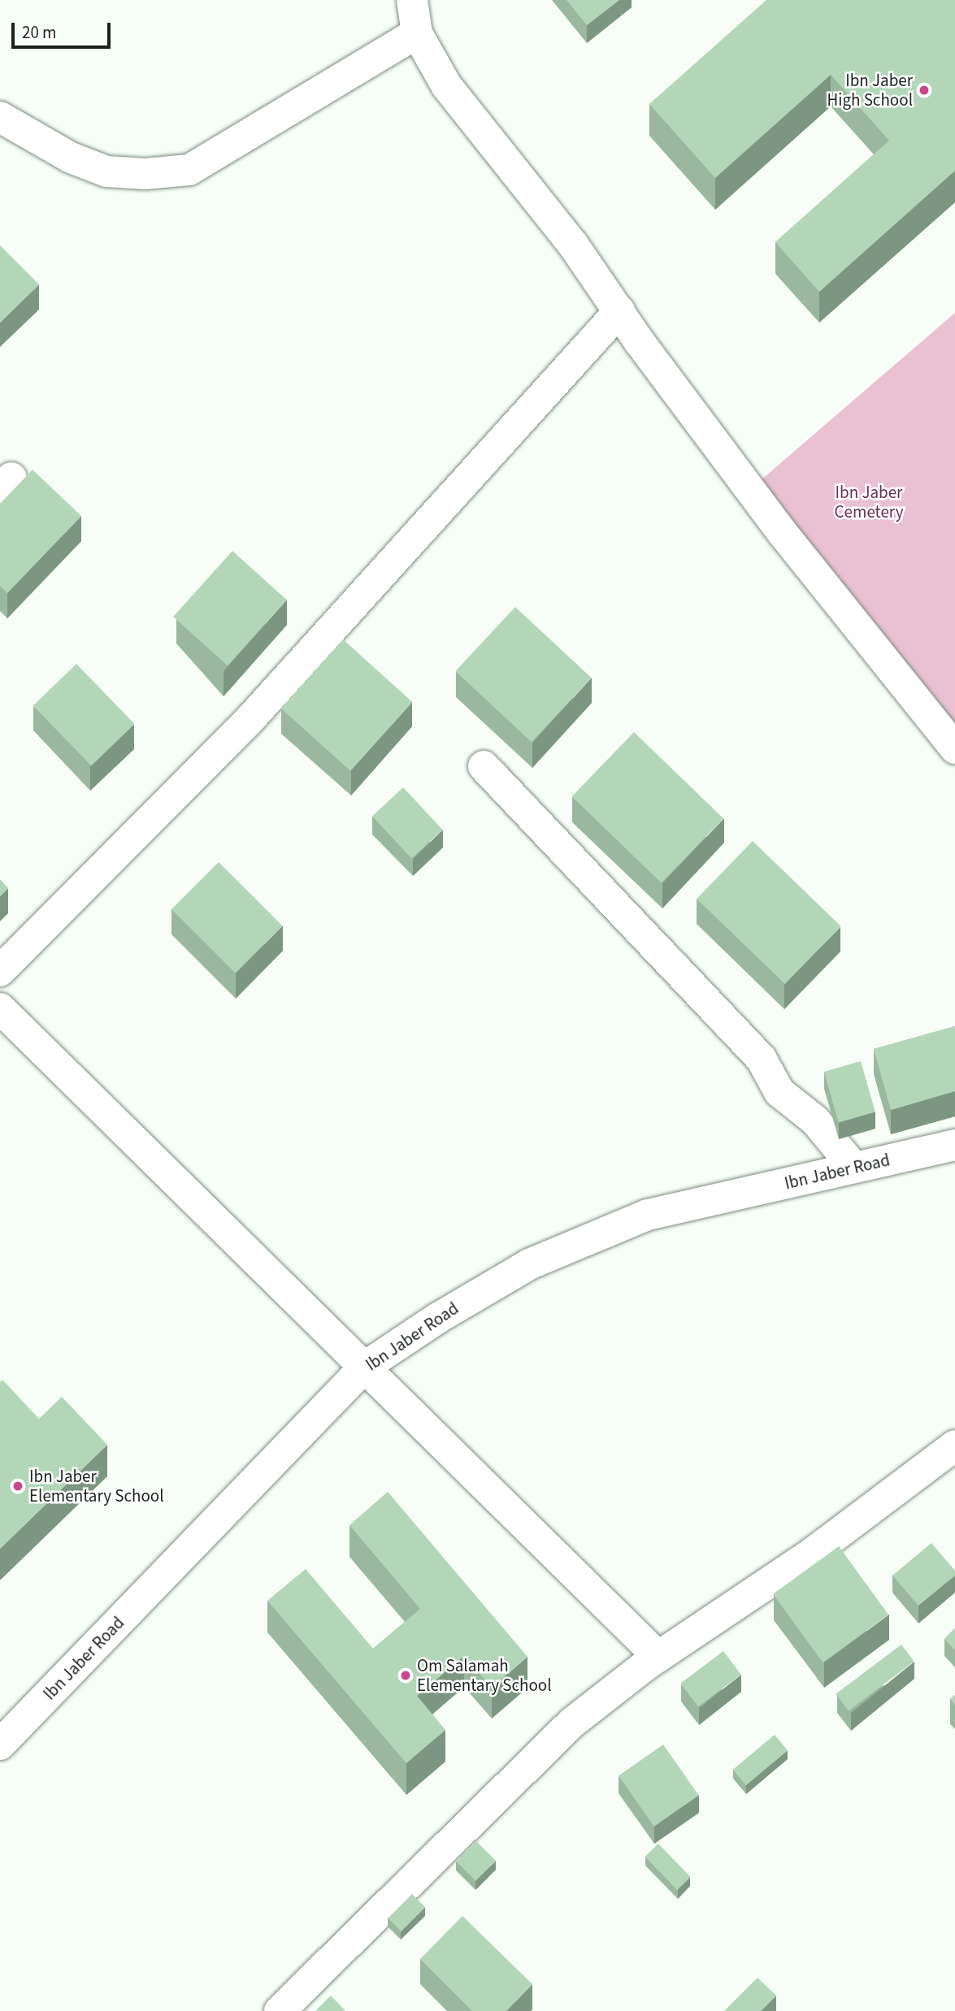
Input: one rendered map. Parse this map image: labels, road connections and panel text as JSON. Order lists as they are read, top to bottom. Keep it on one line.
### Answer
{"streets":{"street":["Ibn Jaber Road"]},"parks":["Ibn Jaber Cemetery"],"places":["Ibn Jaber High School","Ibn Jaber Elementary School","Om Salamah Elementary School"],"scale_bar":"20 m"}
